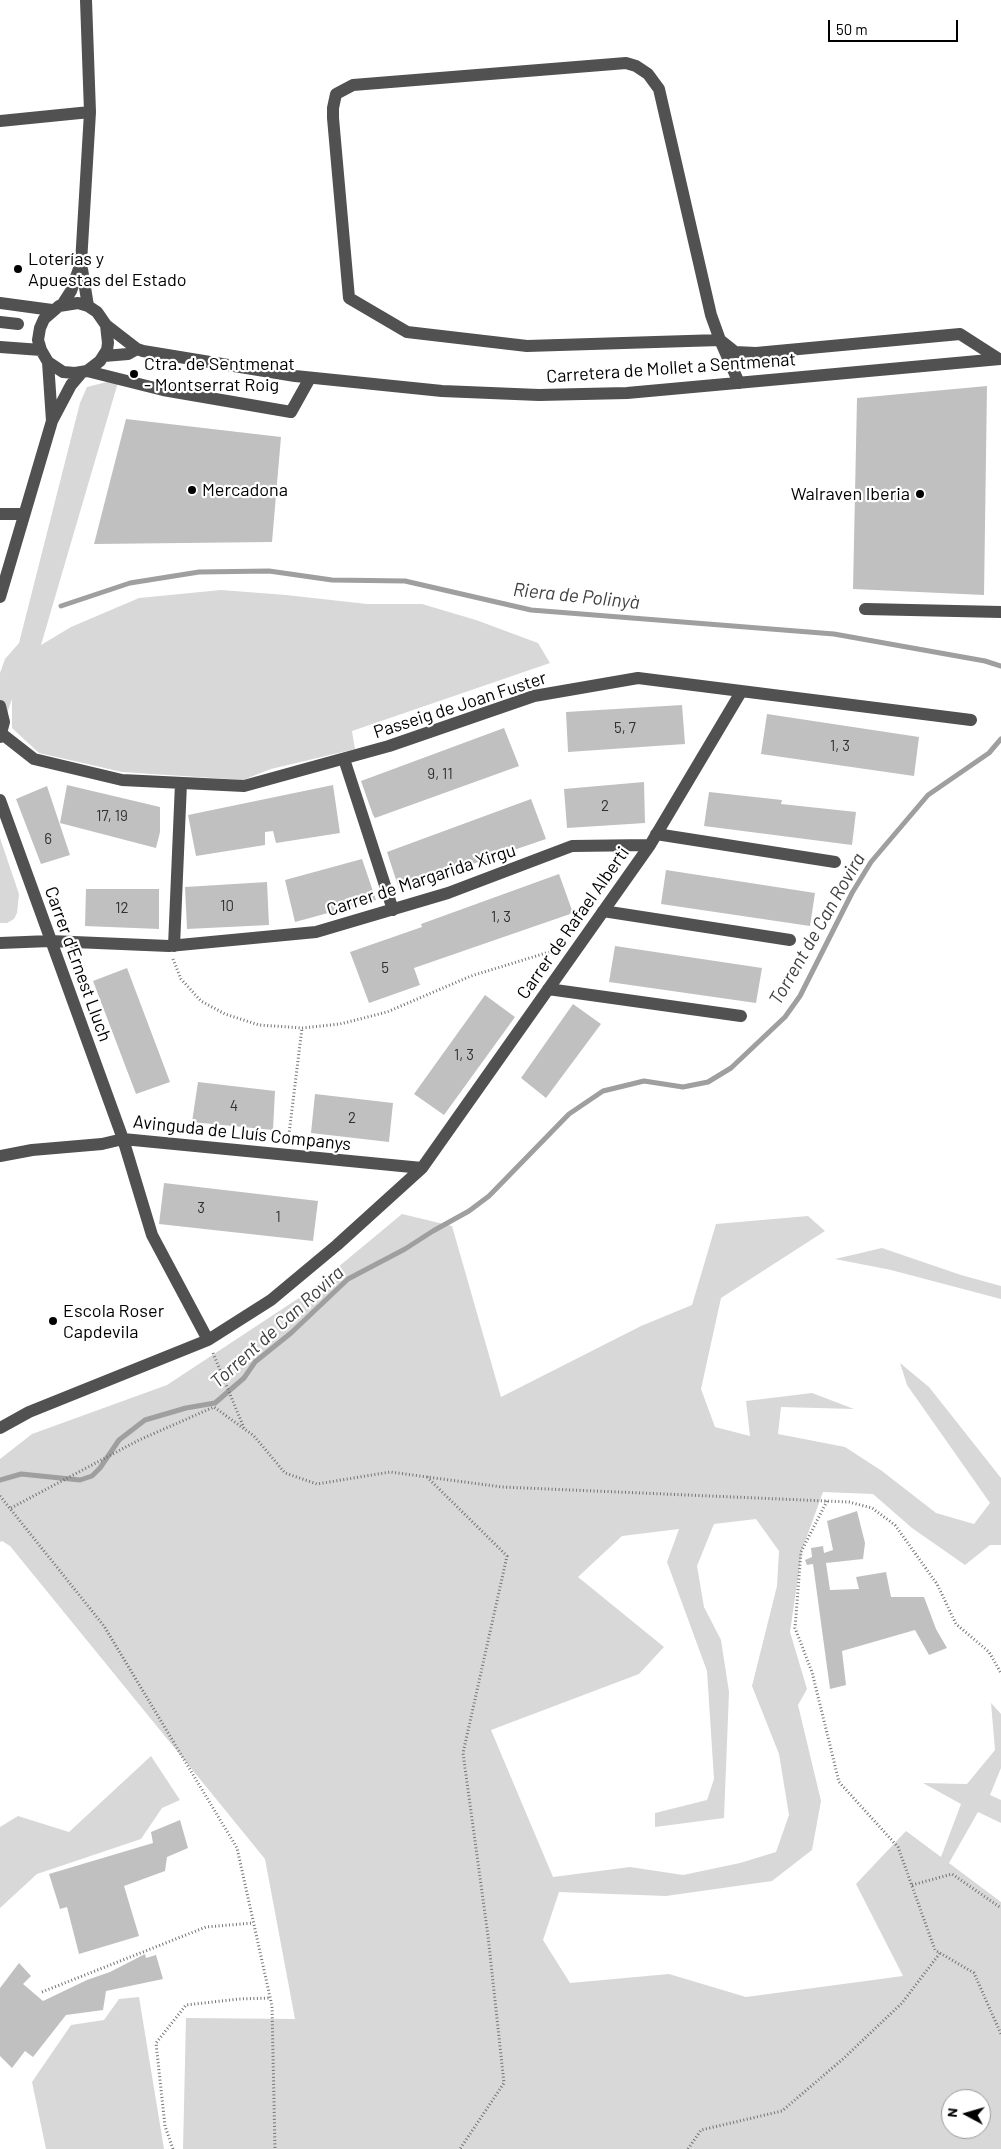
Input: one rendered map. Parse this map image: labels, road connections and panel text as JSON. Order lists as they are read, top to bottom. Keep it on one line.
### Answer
{"streets":{"street":["Carretera de Mollet a Sentmenat","Passeig de Joan Fuster","Carrer de Margarida Xirgu","Carrer de Rafael Alberti","Carrer d'Ernest Lluch","Avinguda de Lluís Companys"]},"crossings":[["Passeig de Joan Fuster","Carrer de Rafael Alberti"],["Carrer de Margarida Xirgu","Carrer de Rafael Alberti"],["Carrer de Margarida Xirgu","Carrer d'Ernest Lluch"],["Carrer de Rafael Alberti","Carrer d'Ernest Lluch"],["Carrer de Rafael Alberti","Avinguda de Lluís Companys"],["Carrer d'Ernest Lluch","Avinguda de Lluís Companys"]],"water":["Riera de Polinyà","Torrent de Can Rovira"],"places":["Loterías y Apuestas del Estado","Ctra. de Sentmenat - Montserrat Roig","Mercadona","Walraven Iberia","Escola Roser Capdevila"],"house_numbers":["5, 7","1, 3","9, 11","2","17, 19","6","10","12","1, 3","5","1, 3","4","2","3","1"],"scale_bar":"50 m","north":"left"}
